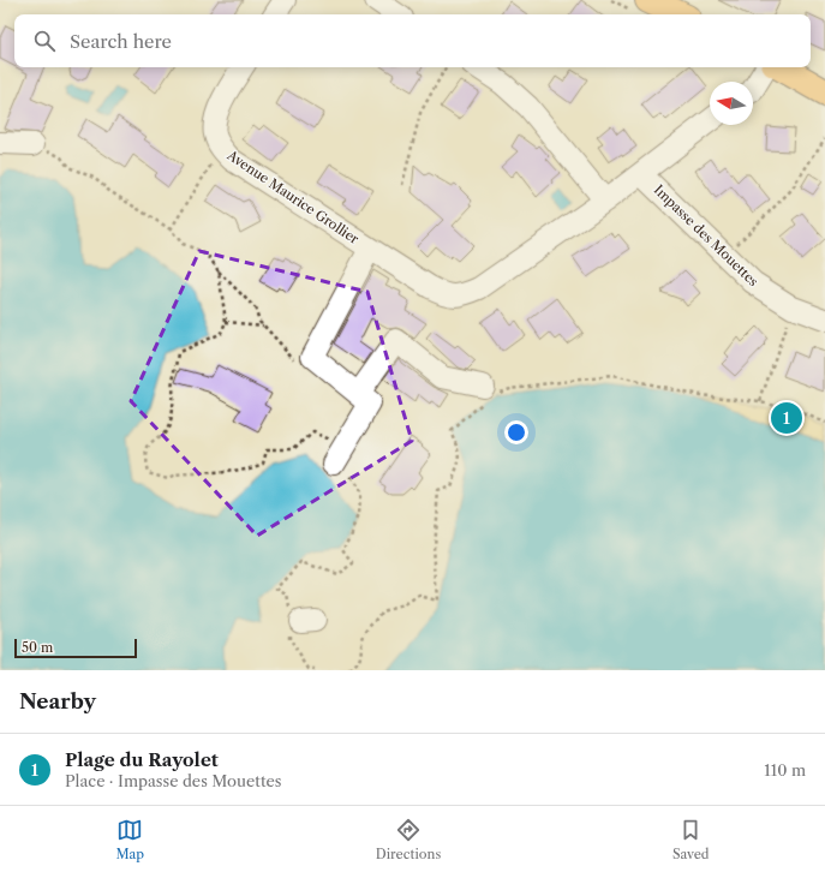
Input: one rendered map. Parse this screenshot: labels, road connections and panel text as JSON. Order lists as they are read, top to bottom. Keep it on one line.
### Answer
{"streets":{"street":["Avenue Maurice Grollier","Impasse des Mouettes"]},"crossings":[["Avenue Maurice Grollier","Impasse des Mouettes"]],"scale_bar":"50 m","north":"left","page":{"search":"Search here","pins":"1","scale":"50 m","heading":"Nearby","list":[{"mark":"1","name":"Plage du Rayolet","note":"Place · Impasse des Mouettes","value":"110 m"}],"nav":["Map","Directions","Saved"]}}
